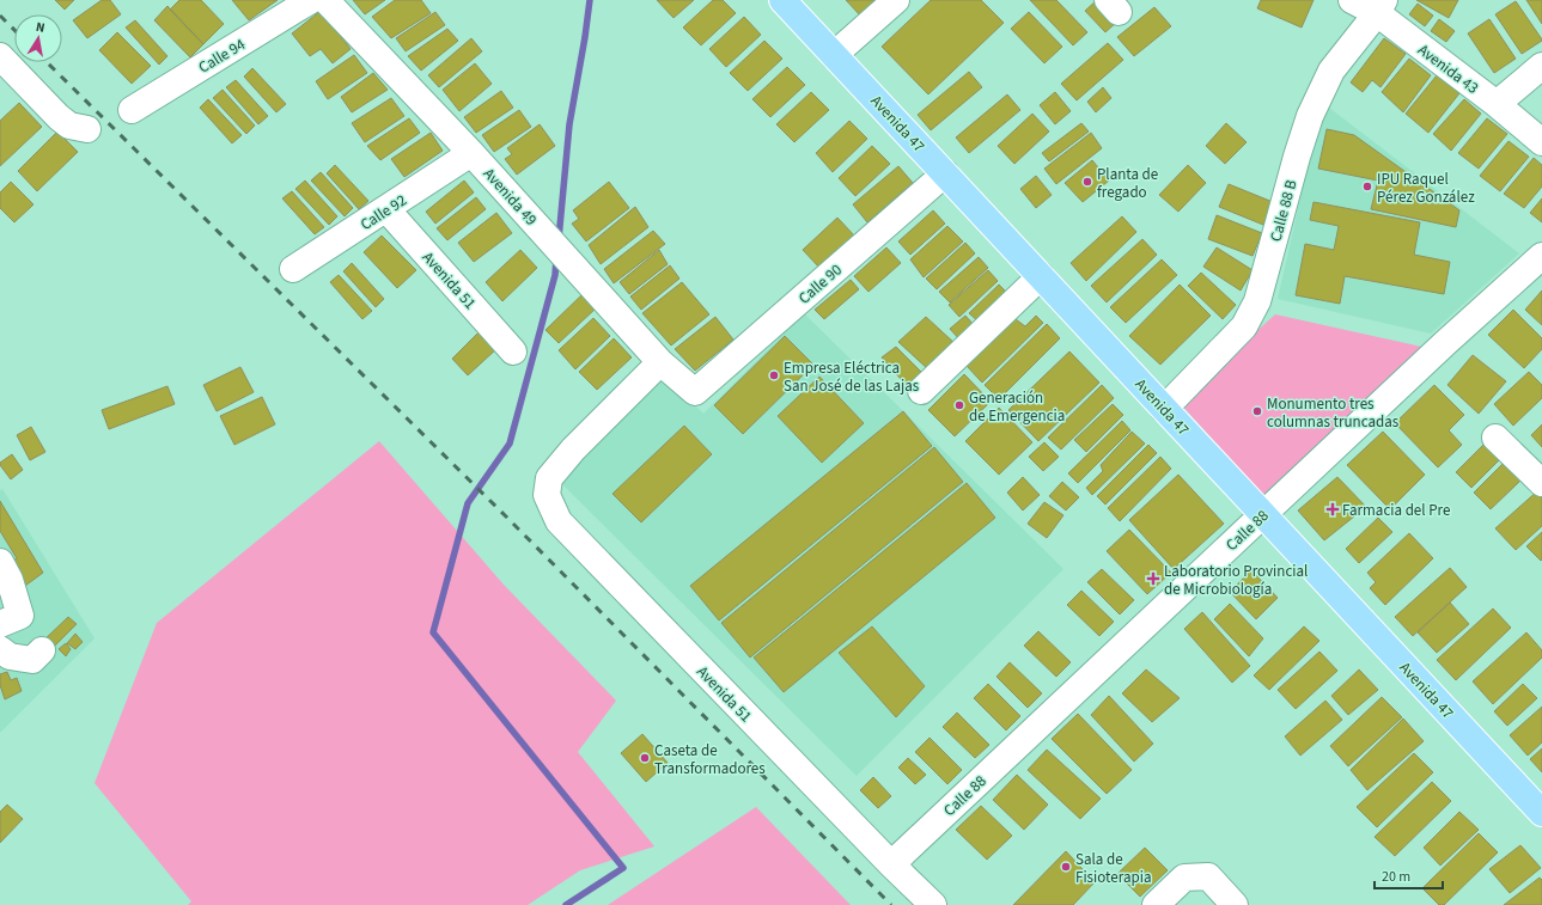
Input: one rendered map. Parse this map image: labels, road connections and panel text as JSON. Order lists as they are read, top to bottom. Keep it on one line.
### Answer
{"streets":{"main road":["Avenida 47"],"street":["Calle 94","Avenida 43","Avenida 49","Calle 88 B","Calle 92","Avenida 51","Calle 90","Calle 88"]},"crossings":[["Avenida 43","Calle 88 B"],["Avenida 47","Calle 88 B"],["Avenida 47","Calle 90"],["Avenida 47","Calle 88"],["Avenida 49","Calle 92"],["Avenida 49","Avenida 51"],["Avenida 49","Calle 90"],["Calle 92","Avenida 51"],["Avenida 51","Calle 88"]],"places":{"other":["Planta de fregado","IPU Raquel Pérez González","Empresa Eléctrica San José de las Lajas","Generación de Emergencia","Monumento tres columnas truncadas","Caseta de Transformadores","Sala de Fisioterapia"],"health":["Farmacia del Pre","Laboratorio Provincial de Microbiología"]},"scale_bar":"20 m","north":"top"}
